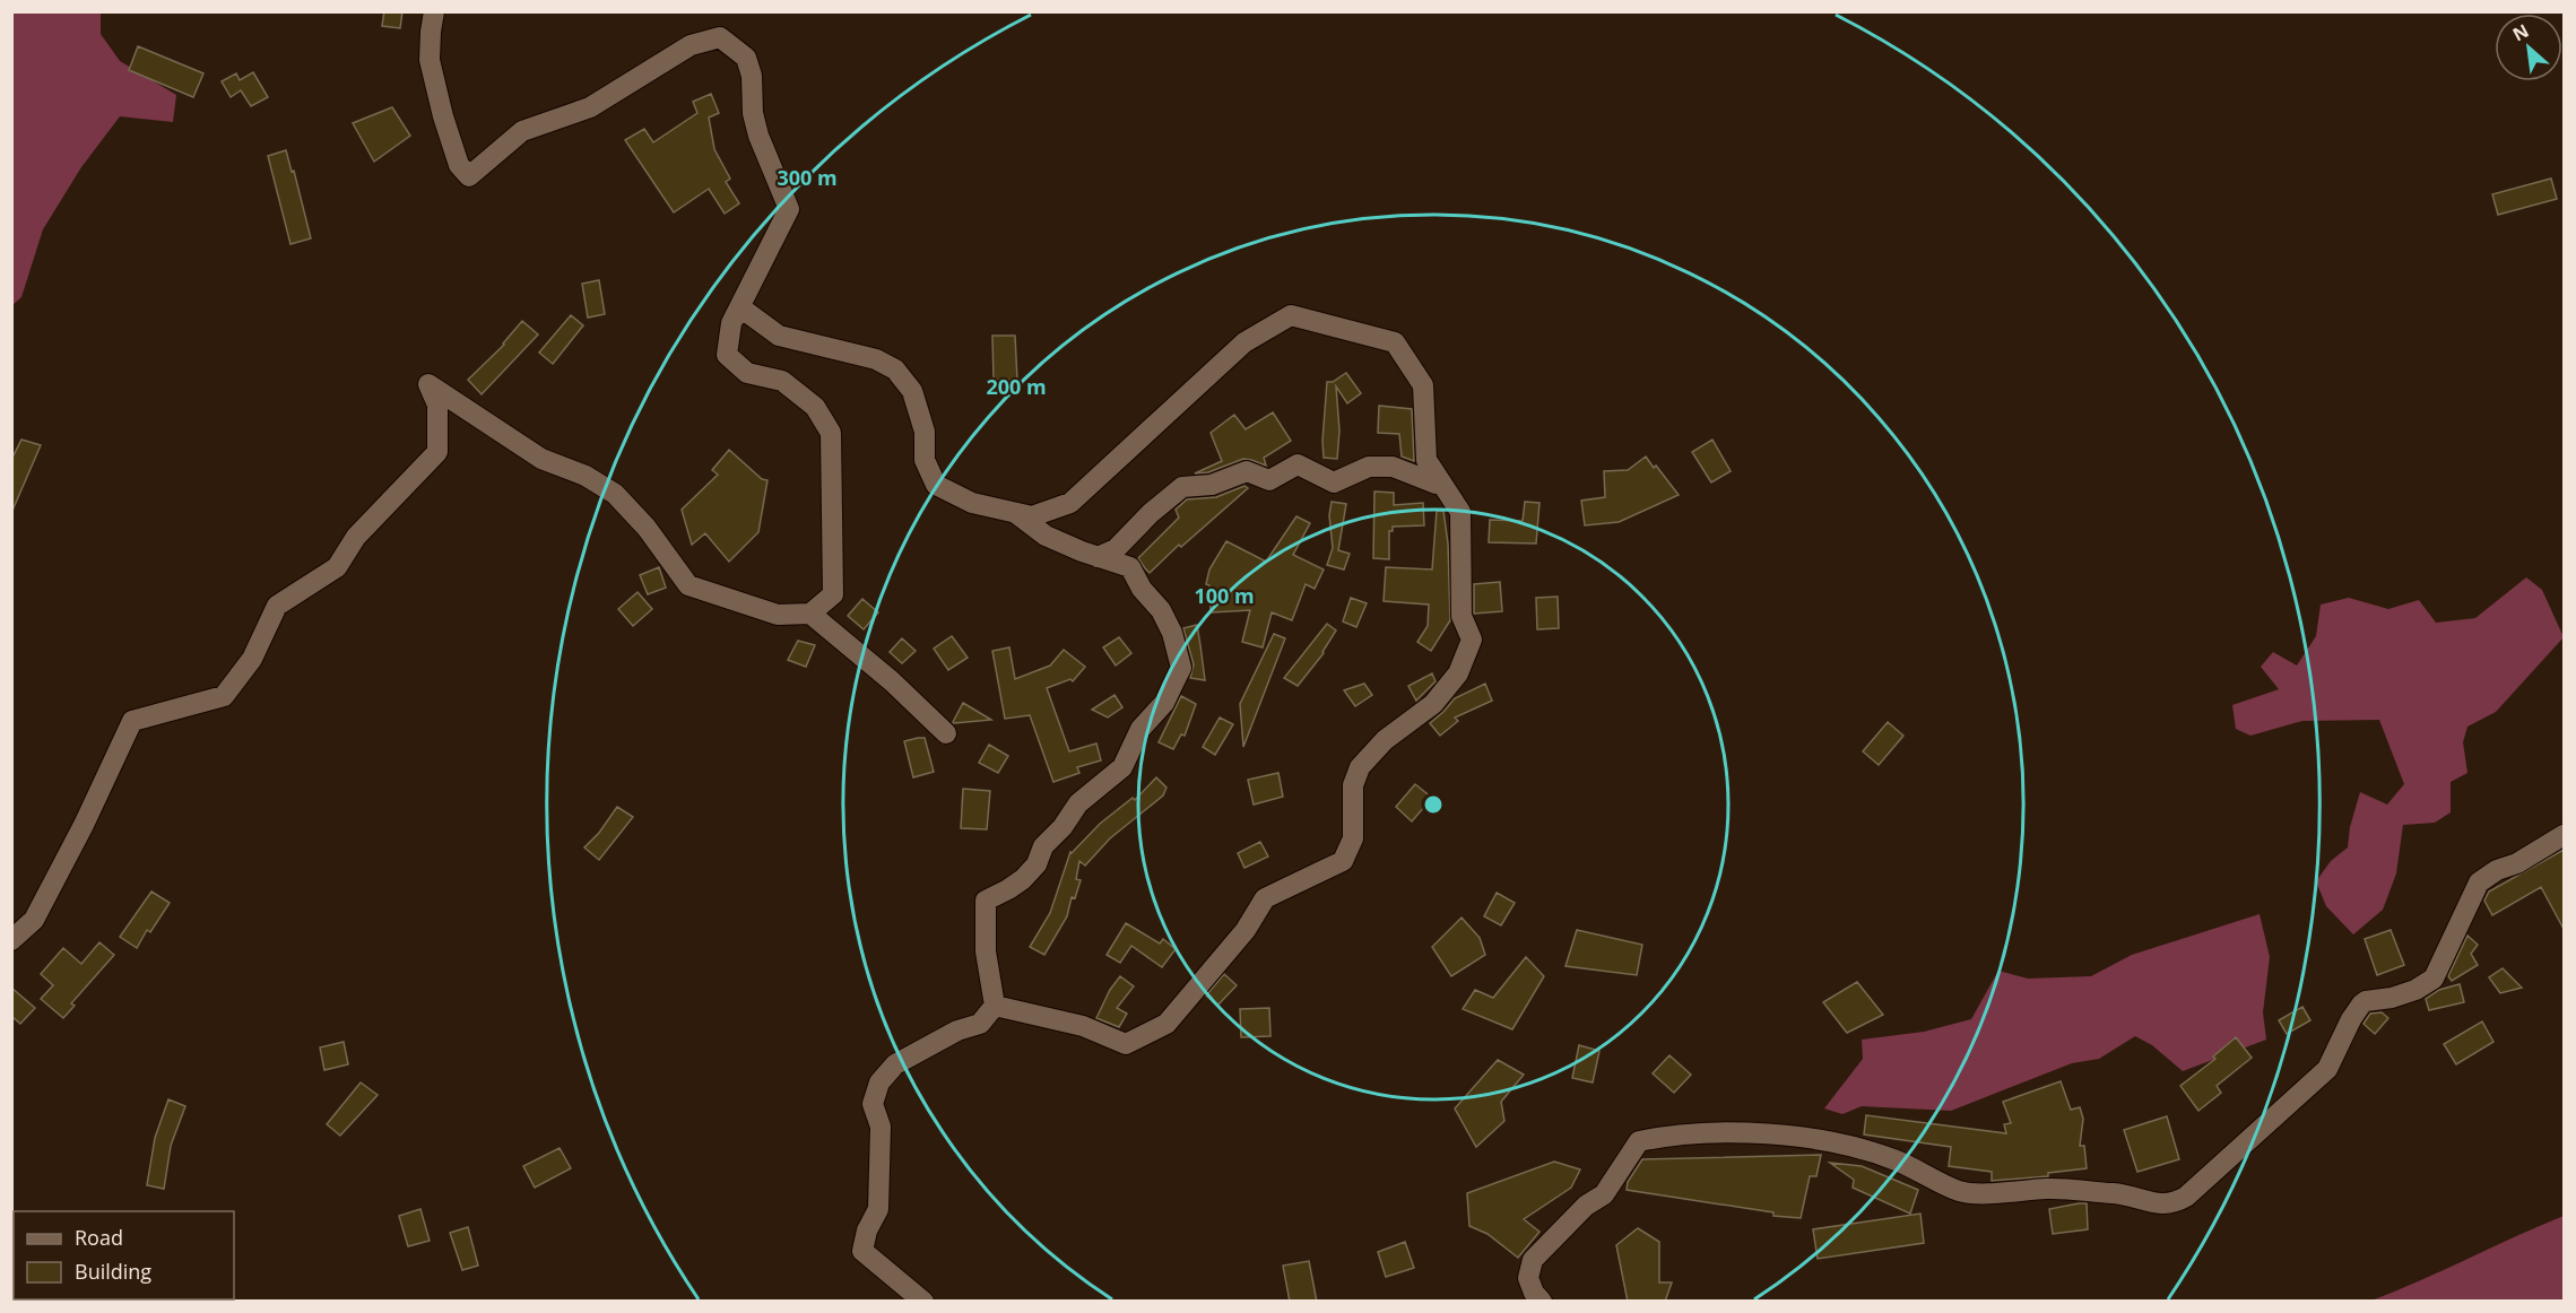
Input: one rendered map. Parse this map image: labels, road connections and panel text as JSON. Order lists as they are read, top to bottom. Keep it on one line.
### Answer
{"legend":["Road","Building"],"north":"top left","rings":["300 m","200 m","100 m"]}
